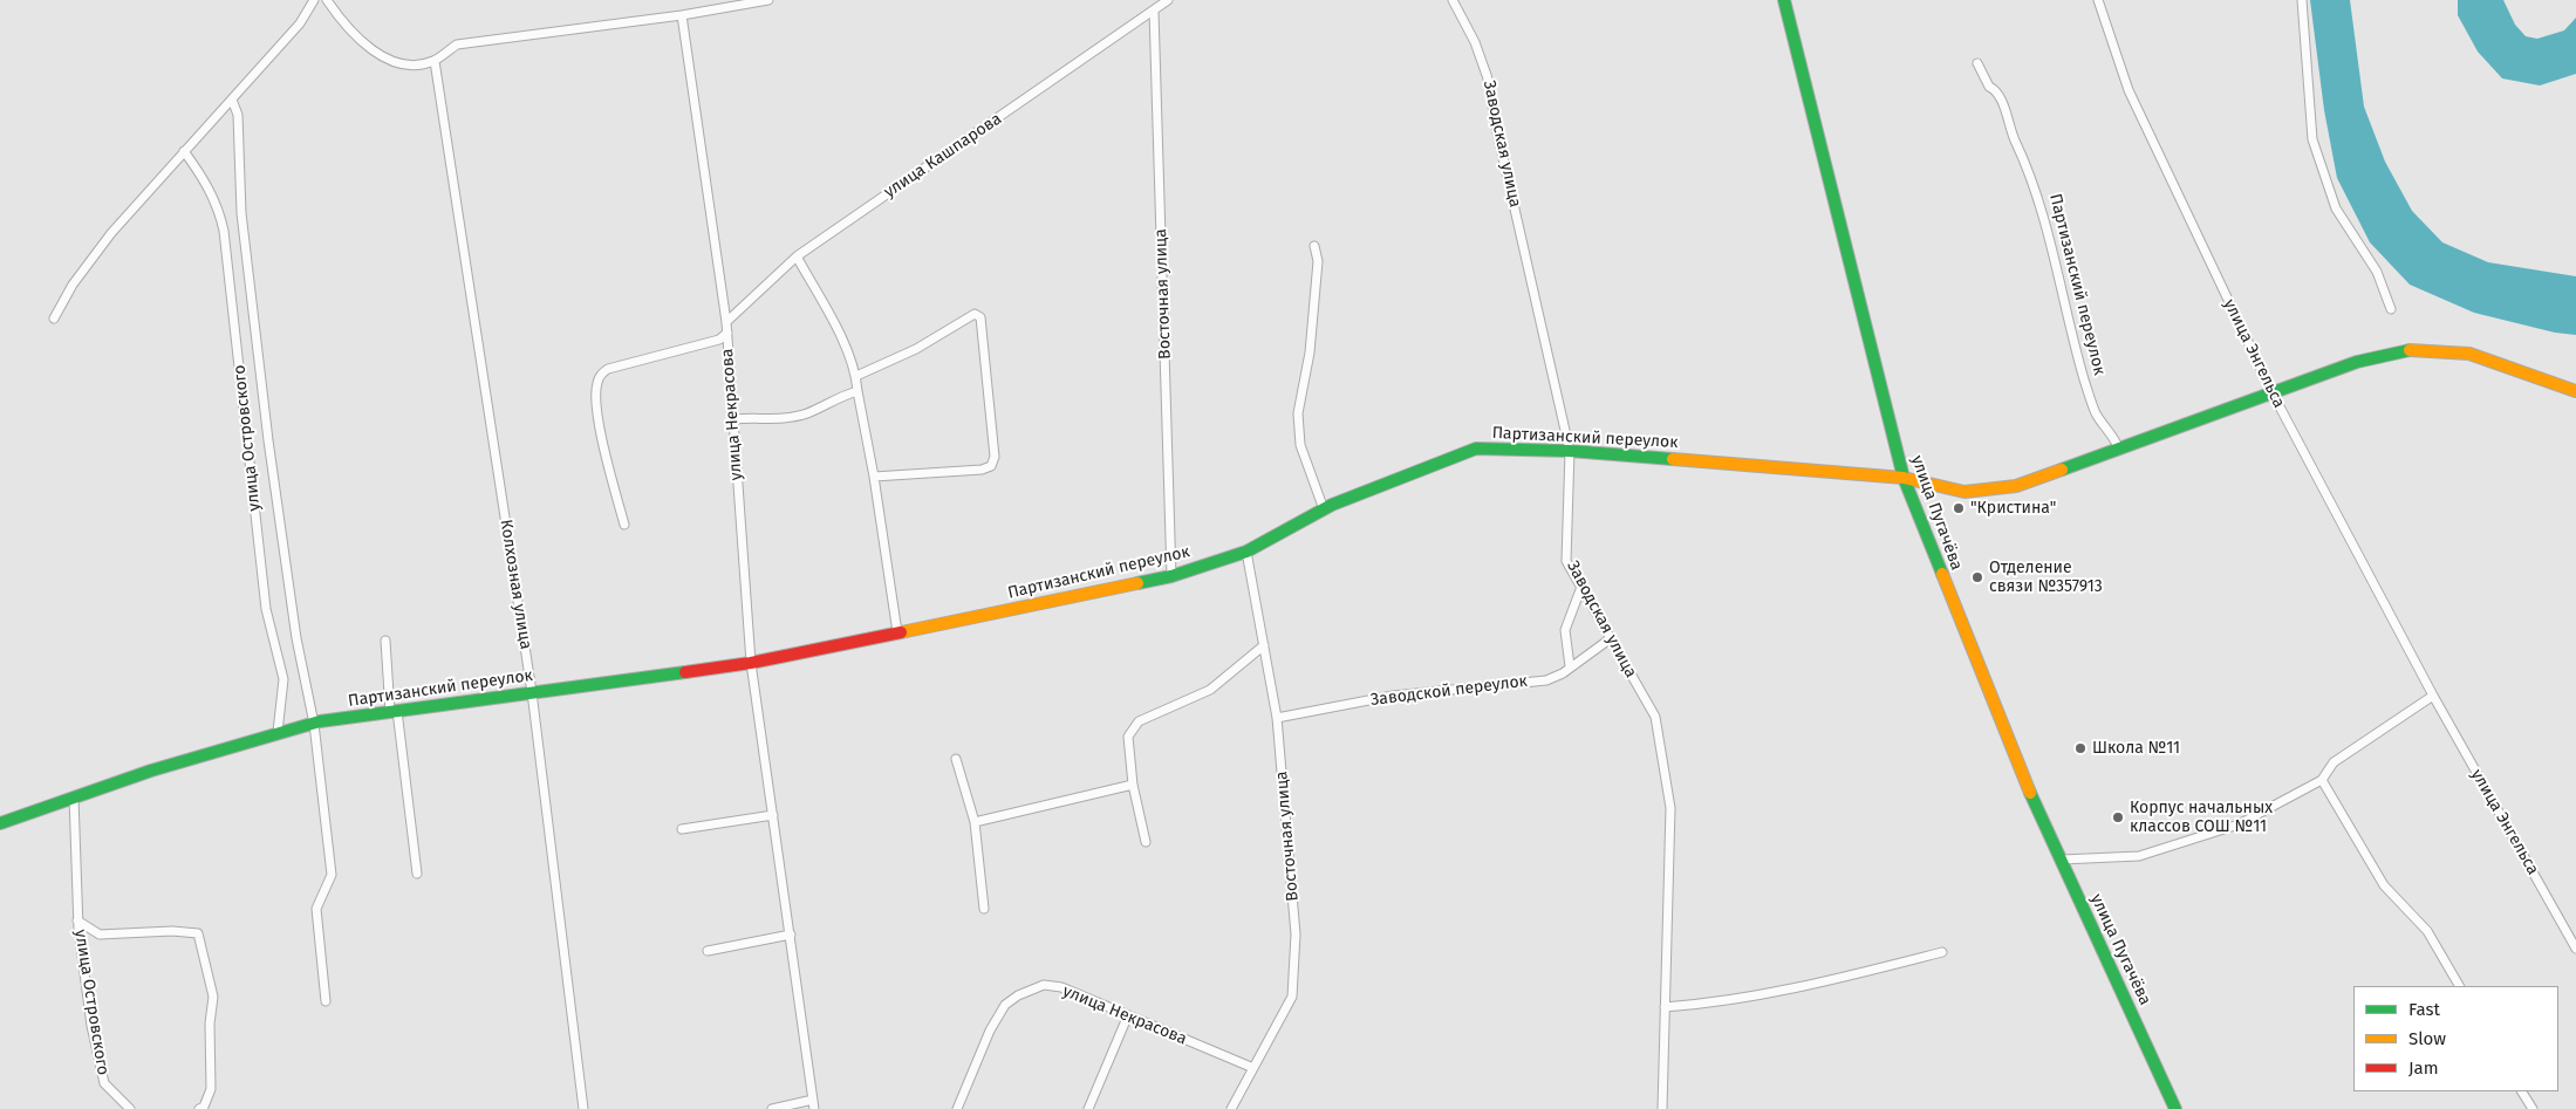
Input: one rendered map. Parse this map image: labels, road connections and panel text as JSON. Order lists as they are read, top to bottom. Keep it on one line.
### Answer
{"streets":{"street":["Заводская улица","улица Кашпарова","Партизанский переулок","Восточная улица","улица Энгельса","улица Некрасова","улица Островского","улица Пугачёва","Колхозная улица","Заводской переулок"]},"crossings":[["Заводская улица","Партизанский переулок"],["Заводская улица","Заводской переулок"],["улица Кашпарова","Восточная улица"],["улица Кашпарова","улица Некрасова"],["Партизанский переулок","Восточная улица"],["Партизанский переулок","улица Энгельса"],["Партизанский переулок","улица Некрасова"],["Партизанский переулок","улица Островского"],["Партизанский переулок","улица Пугачёва"],["Партизанский переулок","Колхозная улица"],["Восточная улица","улица Некрасова"],["Восточная улица","Заводской переулок"]],"places":["\"Кристина\"","Отделение связи №357913","Школа №11","Корпус начальных классов СОШ №11"],"legend":["Fast","Slow","Jam"]}
